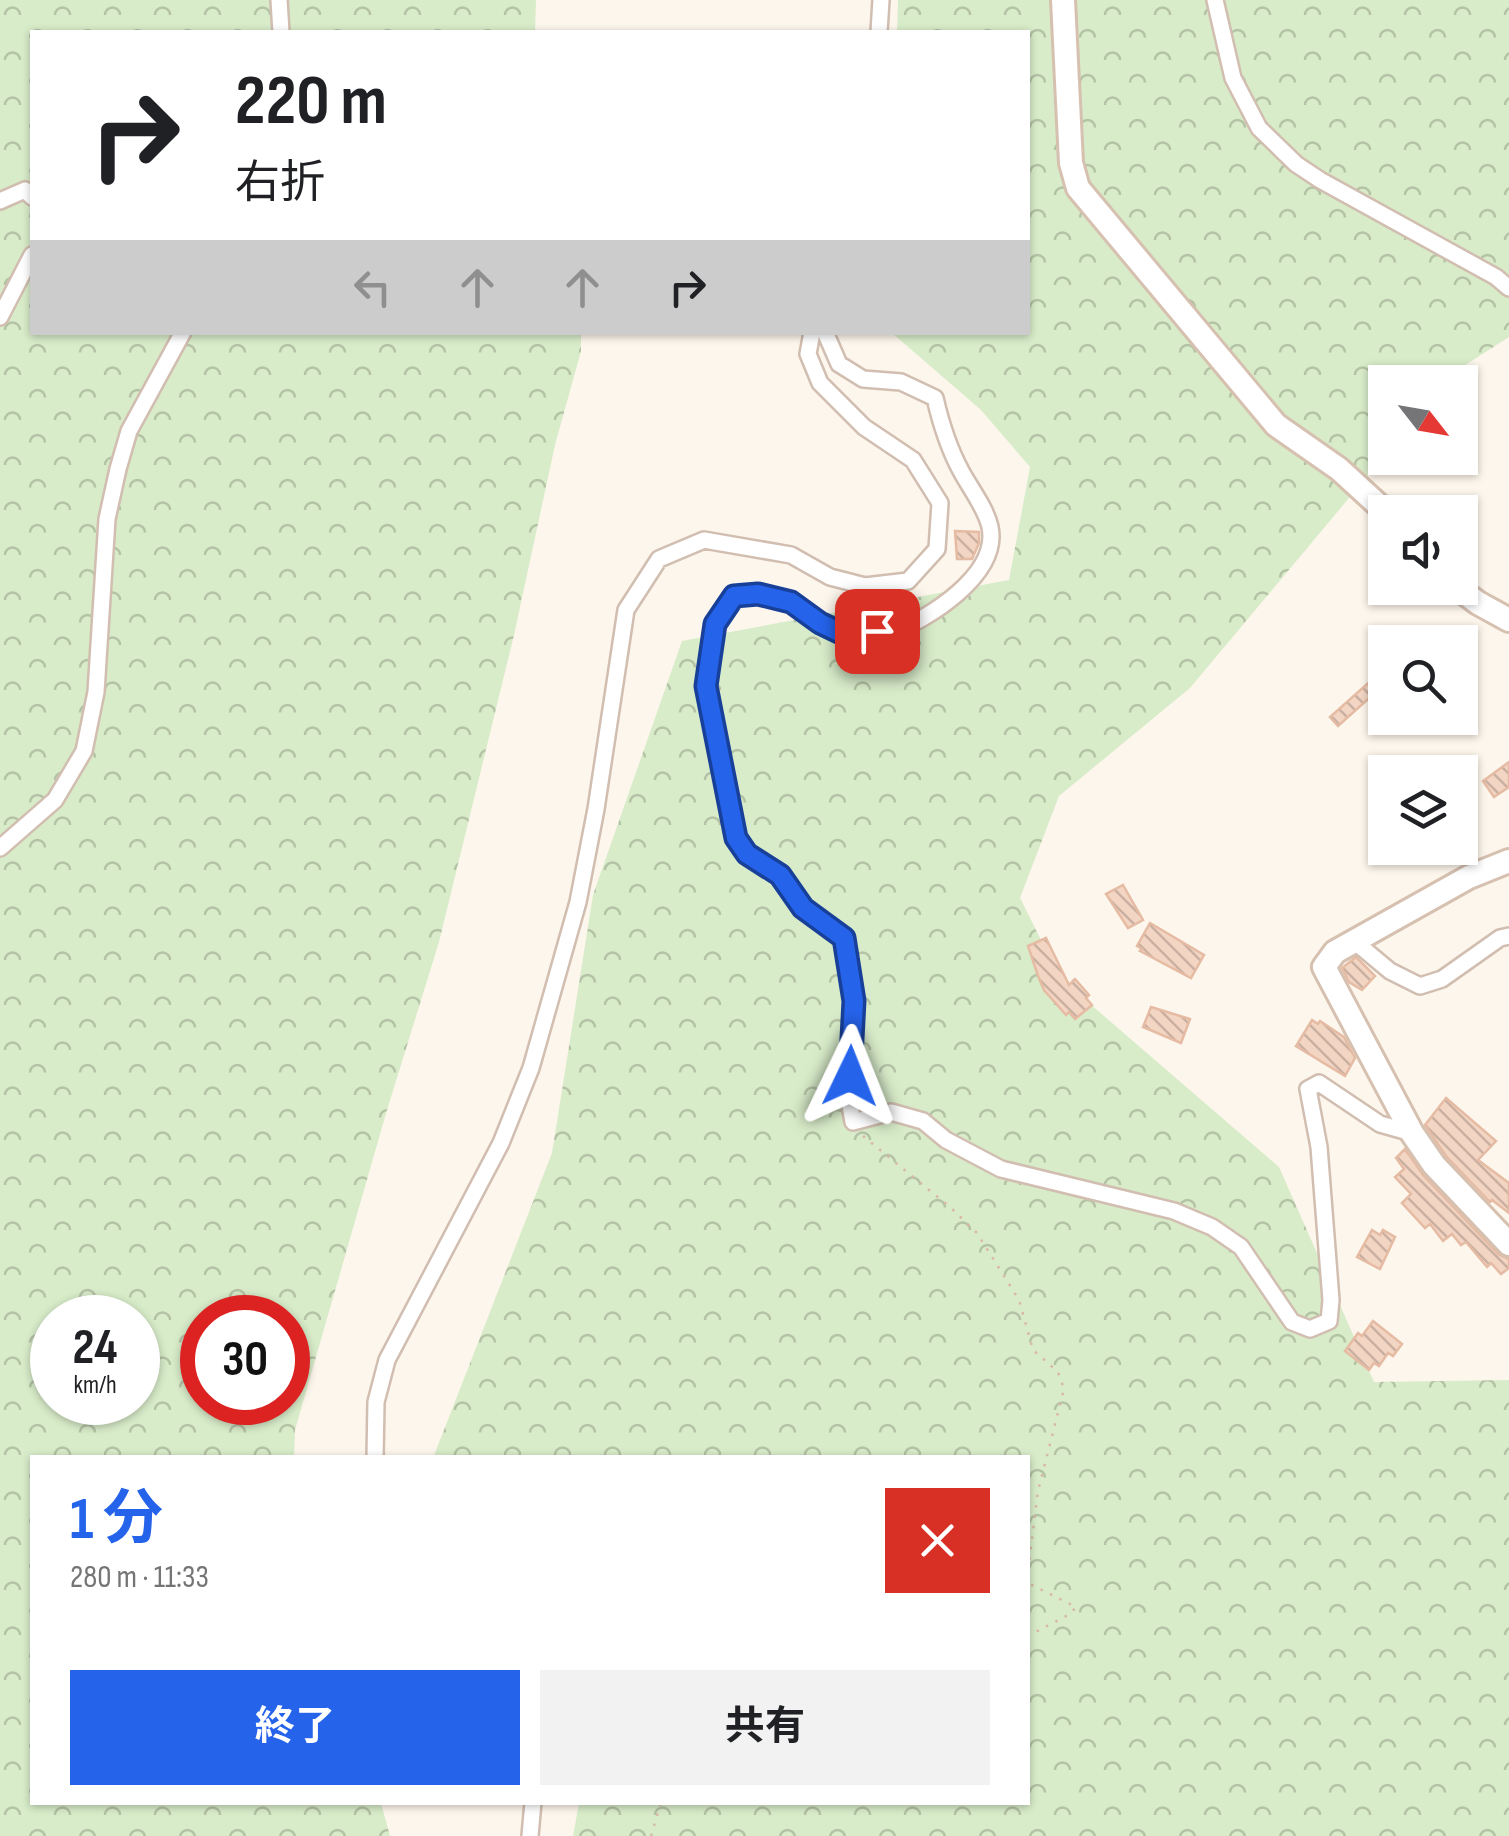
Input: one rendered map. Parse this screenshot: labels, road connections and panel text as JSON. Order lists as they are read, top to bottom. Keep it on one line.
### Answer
{"north":"bottom right","page":{"turn":["220 m","右折"],"speed":"24 km/h","limit":"30","heading":["1 分","280 m · 11:33"],"buttons":["終了","共有"]}}
